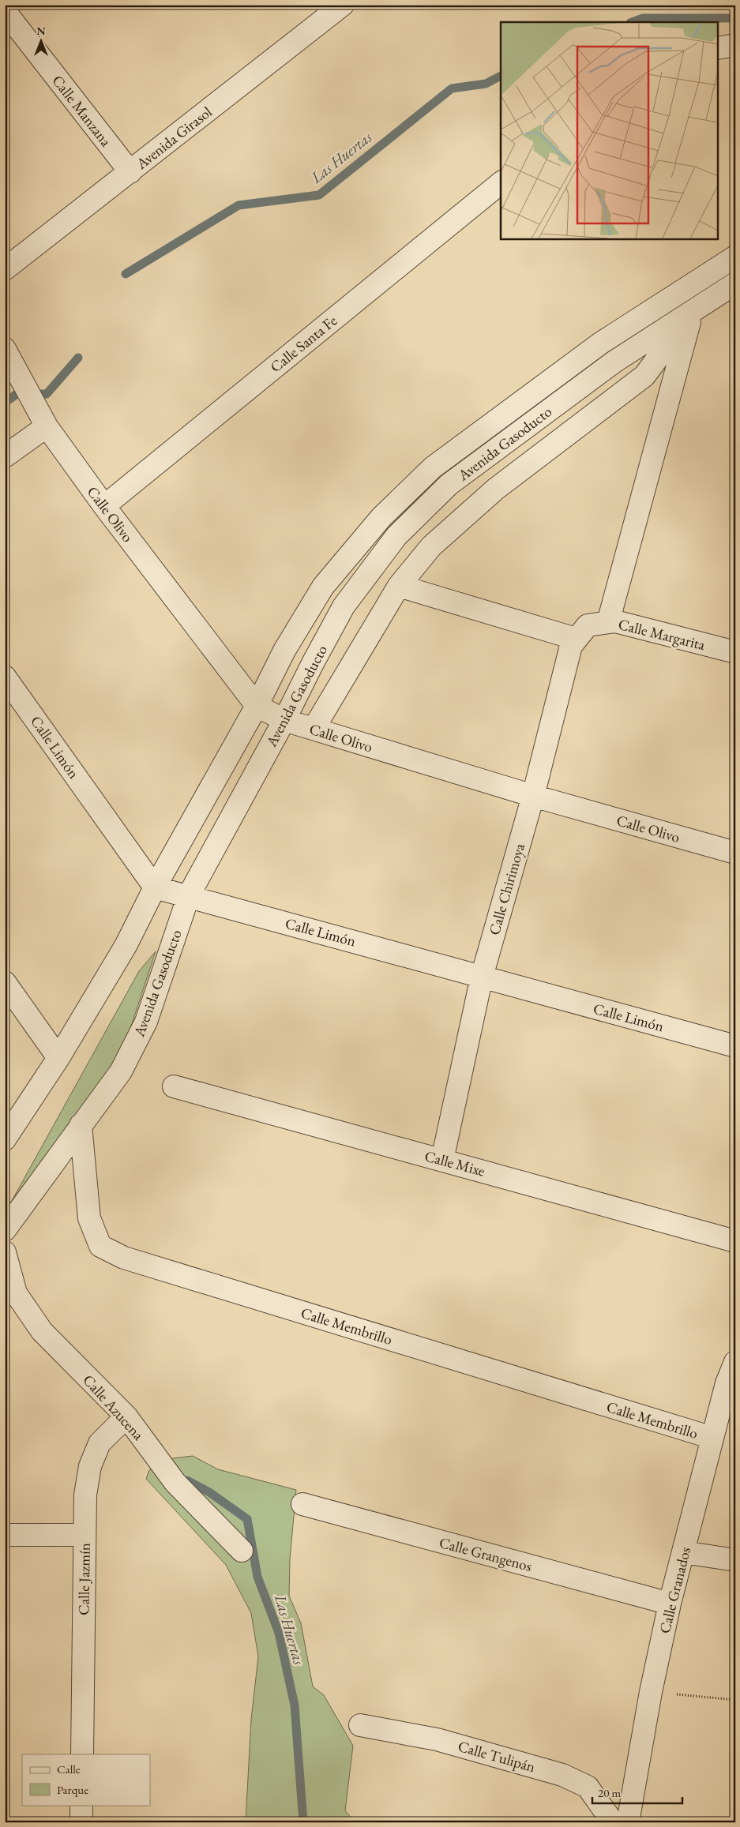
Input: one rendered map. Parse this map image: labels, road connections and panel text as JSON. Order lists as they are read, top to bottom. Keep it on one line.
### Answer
{"streets":{"street":["Calle Manzana","Avenida Girasol","Calle Santa Fe","Avenida Gasoducto","Calle Olivo","Calle Margarita","Calle Limón","Calle Chirimoya","Calle Mixe","Calle Membrillo","Calle Azucena","Calle Grangenos","Calle Jazmín","Calle Granados","Calle Tulipán"]},"crossings":[["Calle Manzana","Avenida Girasol"],["Calle Santa Fe","Calle Olivo"],["Avenida Gasoducto","Calle Olivo"],["Avenida Gasoducto","Calle Limón"],["Avenida Gasoducto","Calle Chirimoya"],["Avenida Gasoducto","Calle Membrillo"],["Calle Olivo","Calle Chirimoya"],["Calle Margarita","Calle Chirimoya"],["Calle Limón","Calle Chirimoya"],["Calle Chirimoya","Calle Mixe"],["Calle Membrillo","Calle Granados"],["Calle Azucena","Calle Jazmín"],["Calle Grangenos","Calle Granados"]],"water":["Las Huertas"],"legend":["Calle","Parque"],"scale_bar":"20 m","north":"top"}
